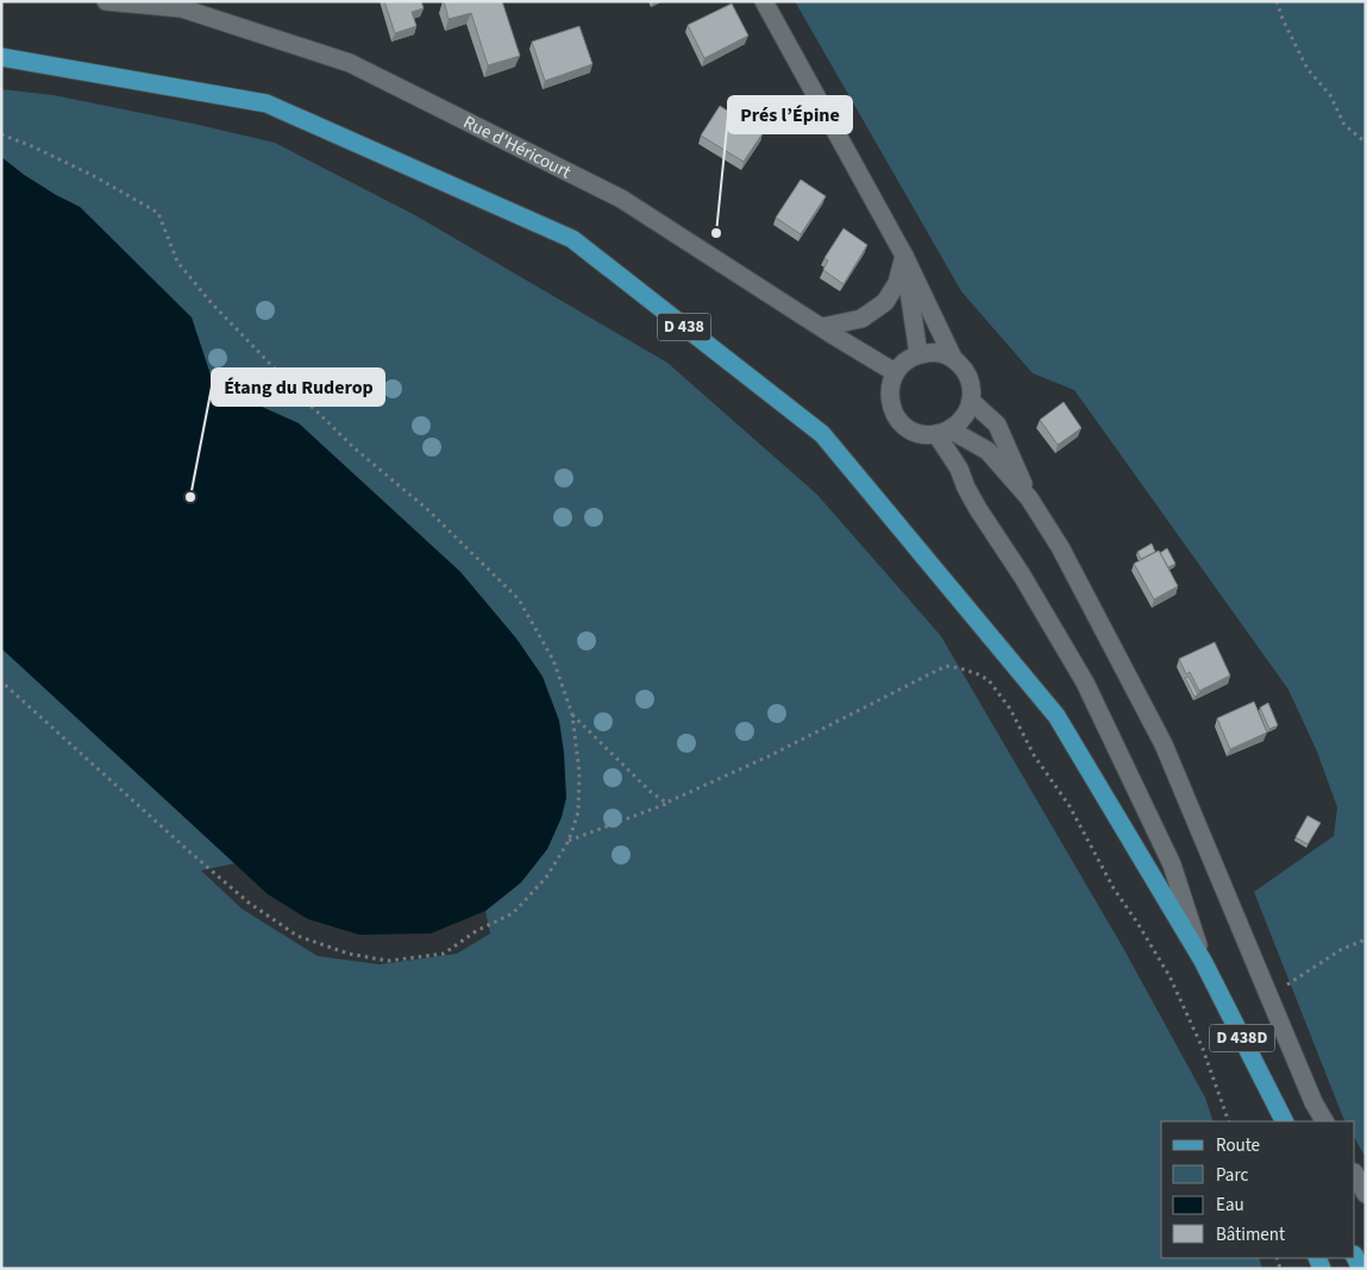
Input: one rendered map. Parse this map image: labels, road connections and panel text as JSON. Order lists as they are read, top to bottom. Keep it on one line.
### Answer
{"streets":{"main road":["D 438","D 438D"],"street":["Rue d'Héricourt"]},"crossings":[["D 438","D 438D"]],"places":["Prés l’Épine","Étang du Ruderop"],"legend":["Route","Parc","Eau","Bâtiment"]}
